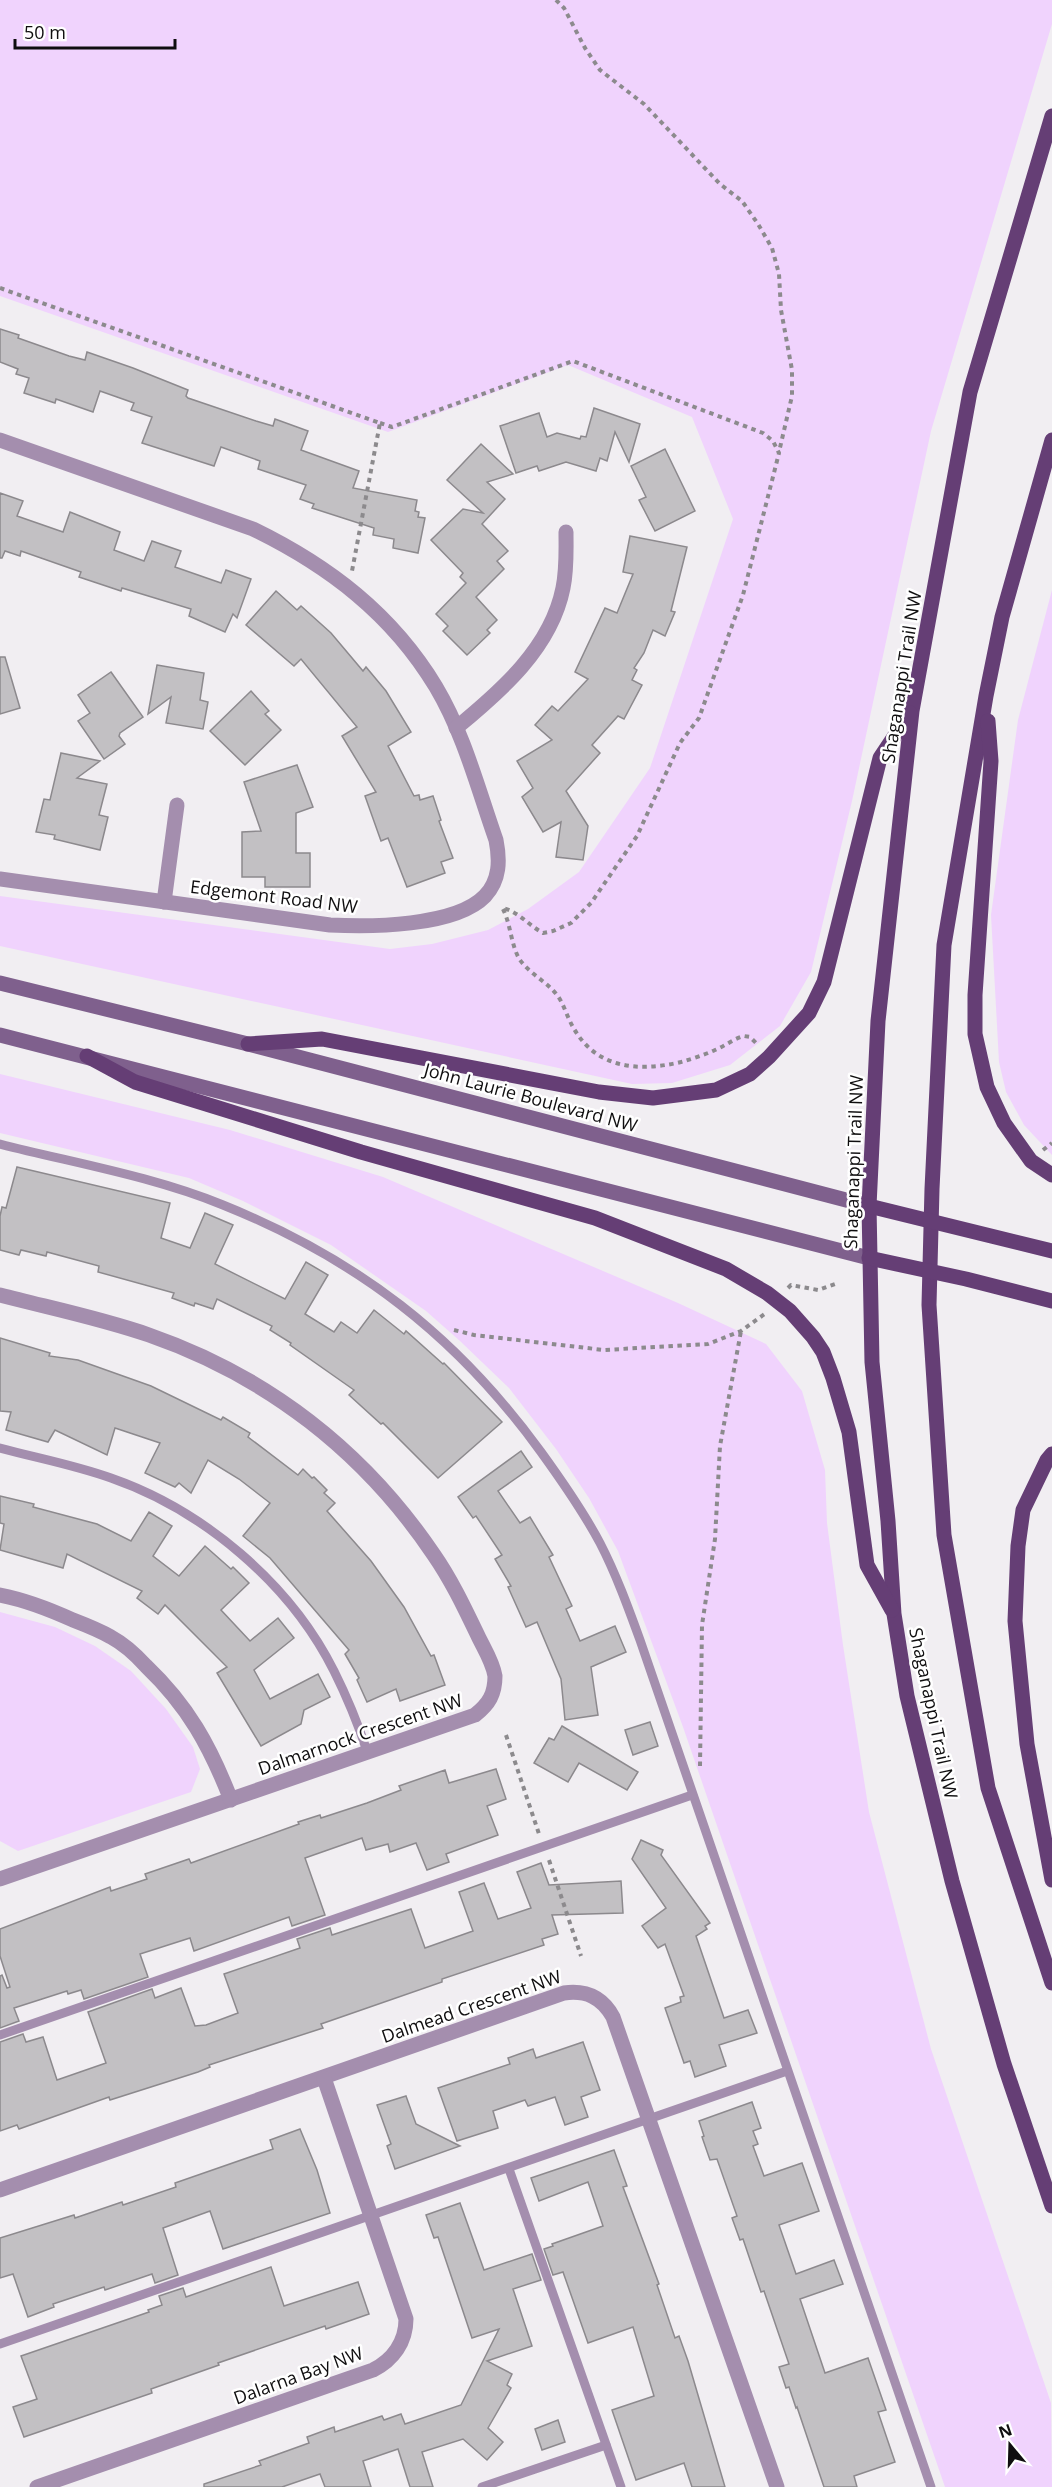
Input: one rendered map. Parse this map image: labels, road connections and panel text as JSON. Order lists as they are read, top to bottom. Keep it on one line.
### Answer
{"streets":{"main road":["Shaganappi Trail NW","John Laurie Boulevard NW"],"street":["Edgemont Road NW","Dalmarnock Crescent NW","Dalmead Crescent NW","Dalarna Bay NW"]},"crossings":[["Shaganappi Trail NW","John Laurie Boulevard NW"],["Dalmead Crescent NW","Dalarna Bay NW"]],"scale_bar":"50 m","north":"top"}
